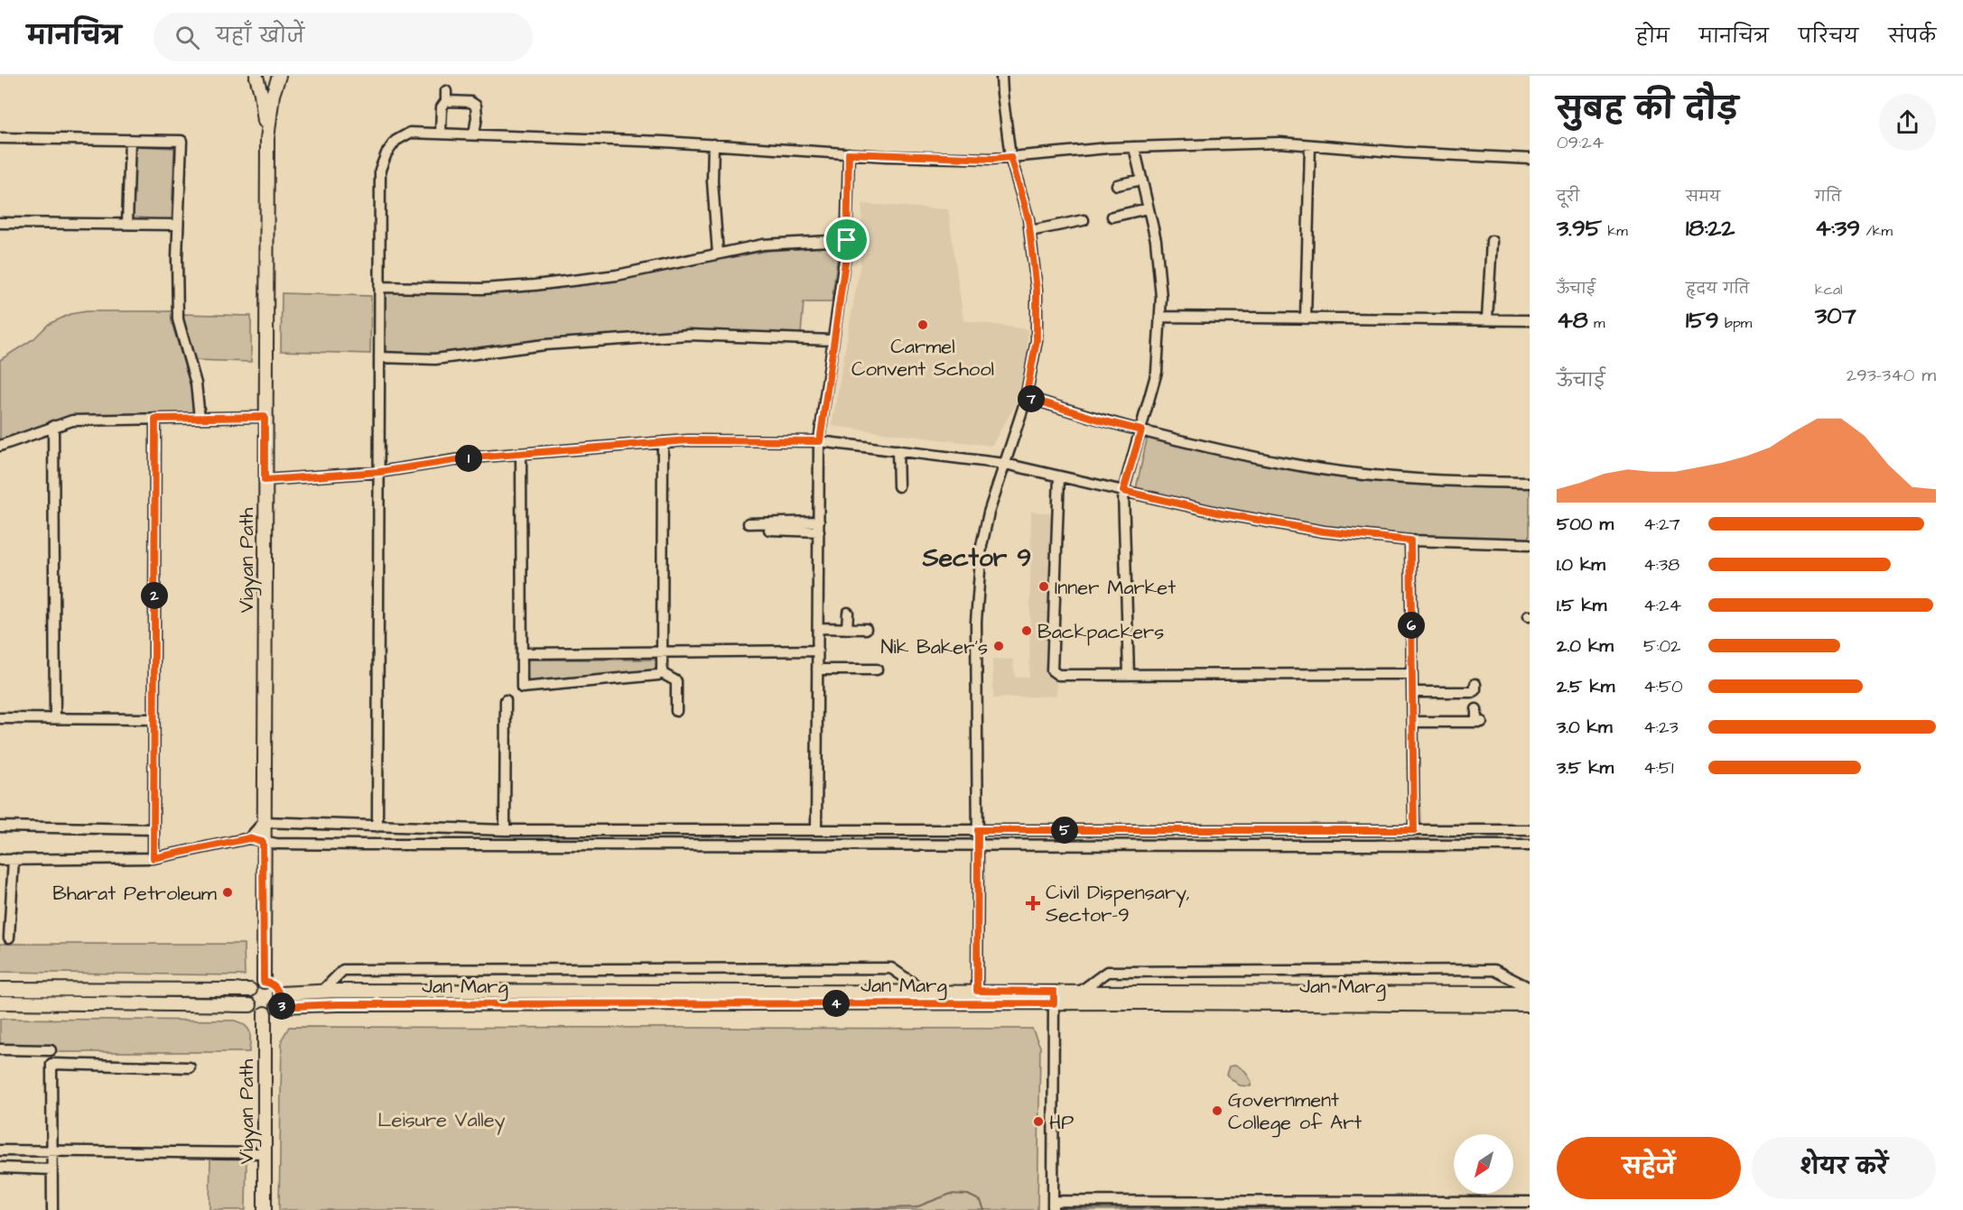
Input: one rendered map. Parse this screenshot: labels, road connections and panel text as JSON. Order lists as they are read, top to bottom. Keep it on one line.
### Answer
{"streets":{"main road":["Vigyan Path","Jan Marg"]},"crossings":[["Vigyan Path","Jan Marg"]],"districts":["Sector 9"],"parks":["Leisure Valley"],"places":{"other":["Carmel Convent School","Inner Market","Backpackers","Nik Baker's","Bharat Petroleum","Government College of Art","HP"],"health":["Civil Dispensary, Sector-9"]},"north":"bottom left","page":{"header":"मानचित्र","search":"यहाँ खोजें","nav":["होम","मानचित्र","परिचय","संपर्क"],"heading":["सुबह की दौड़","09:24"],"stats":[["दूरी","3.95 km"],["समय","18:22"],["गति","4:39 /km"],["ऊँचाई","48 m"],["हृदय गति","159 bpm"],["kcal","307"]],"chart":["ऊँचाई","293–340 m"],"pins":["7","1","2","6","5","4","3"],"list":[{"name":"500 m","note":"4:27"},{"name":"1.0 km","note":"4:38"},{"name":"1.5 km","note":"4:24"},{"name":"2.0 km","note":"5:02"},{"name":"2.5 km","note":"4:50"},{"name":"3.0 km","note":"4:23"},{"name":"3.5 km","note":"4:51"}],"buttons":["सहेजें","शेयर करें"]}}
